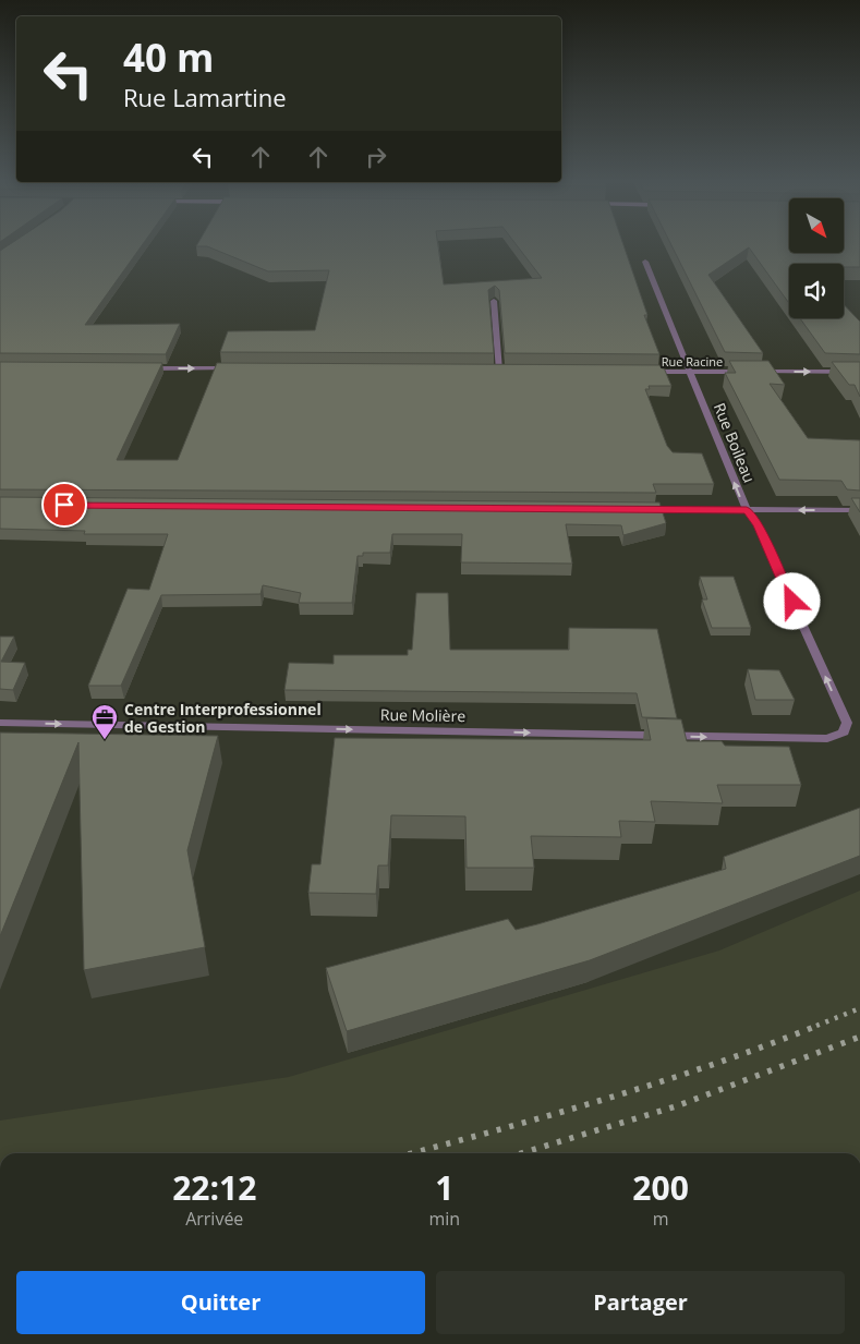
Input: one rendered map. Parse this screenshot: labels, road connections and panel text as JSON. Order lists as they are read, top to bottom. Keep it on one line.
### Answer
{"streets":{"street":["Rue Racine","Rue Boileau","Rue Molière"]},"crossings":[["Rue Racine","Rue Boileau"],["Rue Boileau","Rue Molière"]],"one_way":["Rue Racine","Rue Boileau","Rue Molière"],"places":{"office":["Centre Interprofessionnel de Gestion"]},"north":"bottom right","page":{"turn":["40 m","Rue Lamartine"],"eta":["22:12","Arrivée","1","min","200","m"],"buttons":["Quitter","Partager"]}}
